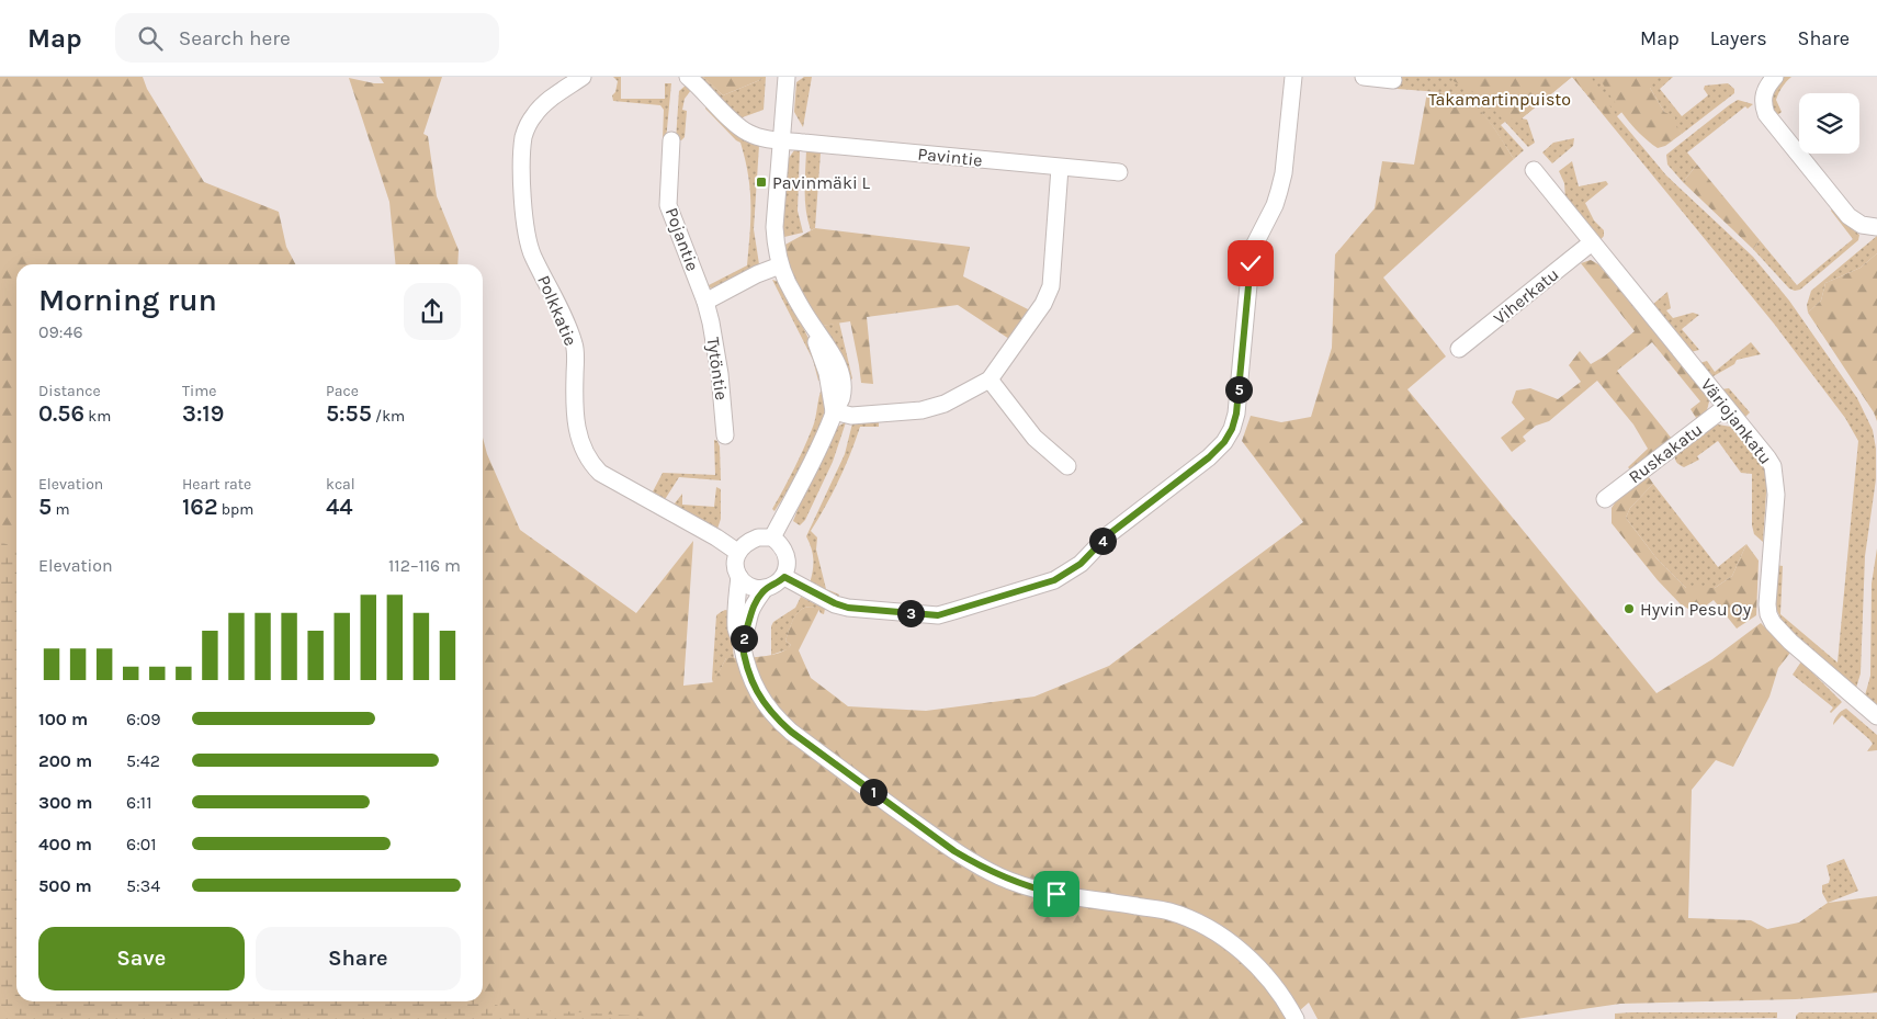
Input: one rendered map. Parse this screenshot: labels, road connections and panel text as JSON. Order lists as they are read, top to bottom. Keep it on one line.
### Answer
{"streets":{"street":["Pavintie","Pojantie","Viherkatu","Polkkatie","Tytöntie","Väriojankatu","Ruskakatu"]},"crossings":[["Pojantie","Tytöntie"],["Viherkatu","Väriojankatu"],["Väriojankatu","Ruskakatu"]],"parks":["Takamartinpuisto"],"places":{"transit":["Pavinmäki L"],"other":["Hyvin Pesu Oy"]},"page":{"header":"Map","search":"Search here","nav":["Map","Layers","Share"],"heading":["Morning run","09:46"],"stats":[["Distance","0.56 km"],["Time","3:19"],["Pace","5:55 /km"],["Elevation","5 m"],["Heart rate","162 bpm"],["kcal","44"]],"pins":["5","4","3","2","1"],"chart":["Elevation","112–116 m"],"list":[{"name":"100 m","note":"6:09"},{"name":"200 m","note":"5:42"},{"name":"300 m","note":"6:11"},{"name":"400 m","note":"6:01"},{"name":"500 m","note":"5:34"}],"buttons":["Save","Share"]}}
